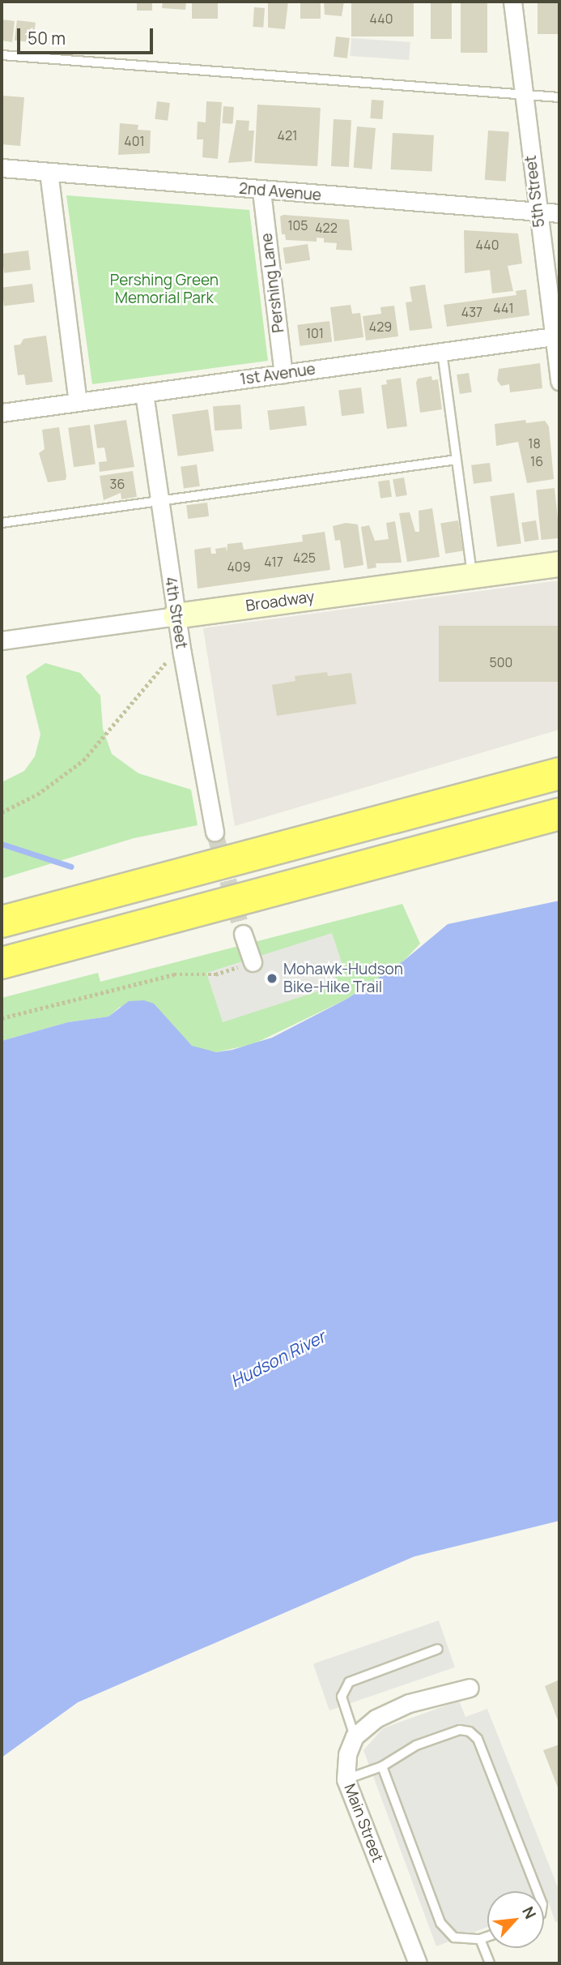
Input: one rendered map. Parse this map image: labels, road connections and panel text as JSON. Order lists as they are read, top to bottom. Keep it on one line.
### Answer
{"streets":{"street":["5th Street","2nd Avenue","Pershing Lane","1st Avenue","Broadway","4th Street","Main Street"]},"crossings":[["5th Street","2nd Avenue"],["5th Street","1st Avenue"],["2nd Avenue","Pershing Lane"],["Pershing Lane","1st Avenue"],["1st Avenue","4th Street"],["Broadway","4th Street"]],"water":["Hudson River"],"parks":["Pershing Green Memorial Park"],"places":["Mohawk-Hudson Bike-Hike Trail"],"house_numbers":["440","421","401","105","422","440","441","437","429","101","18","16","36","425","417","409","500"],"scale_bar":"50 m","north":"top right"}
